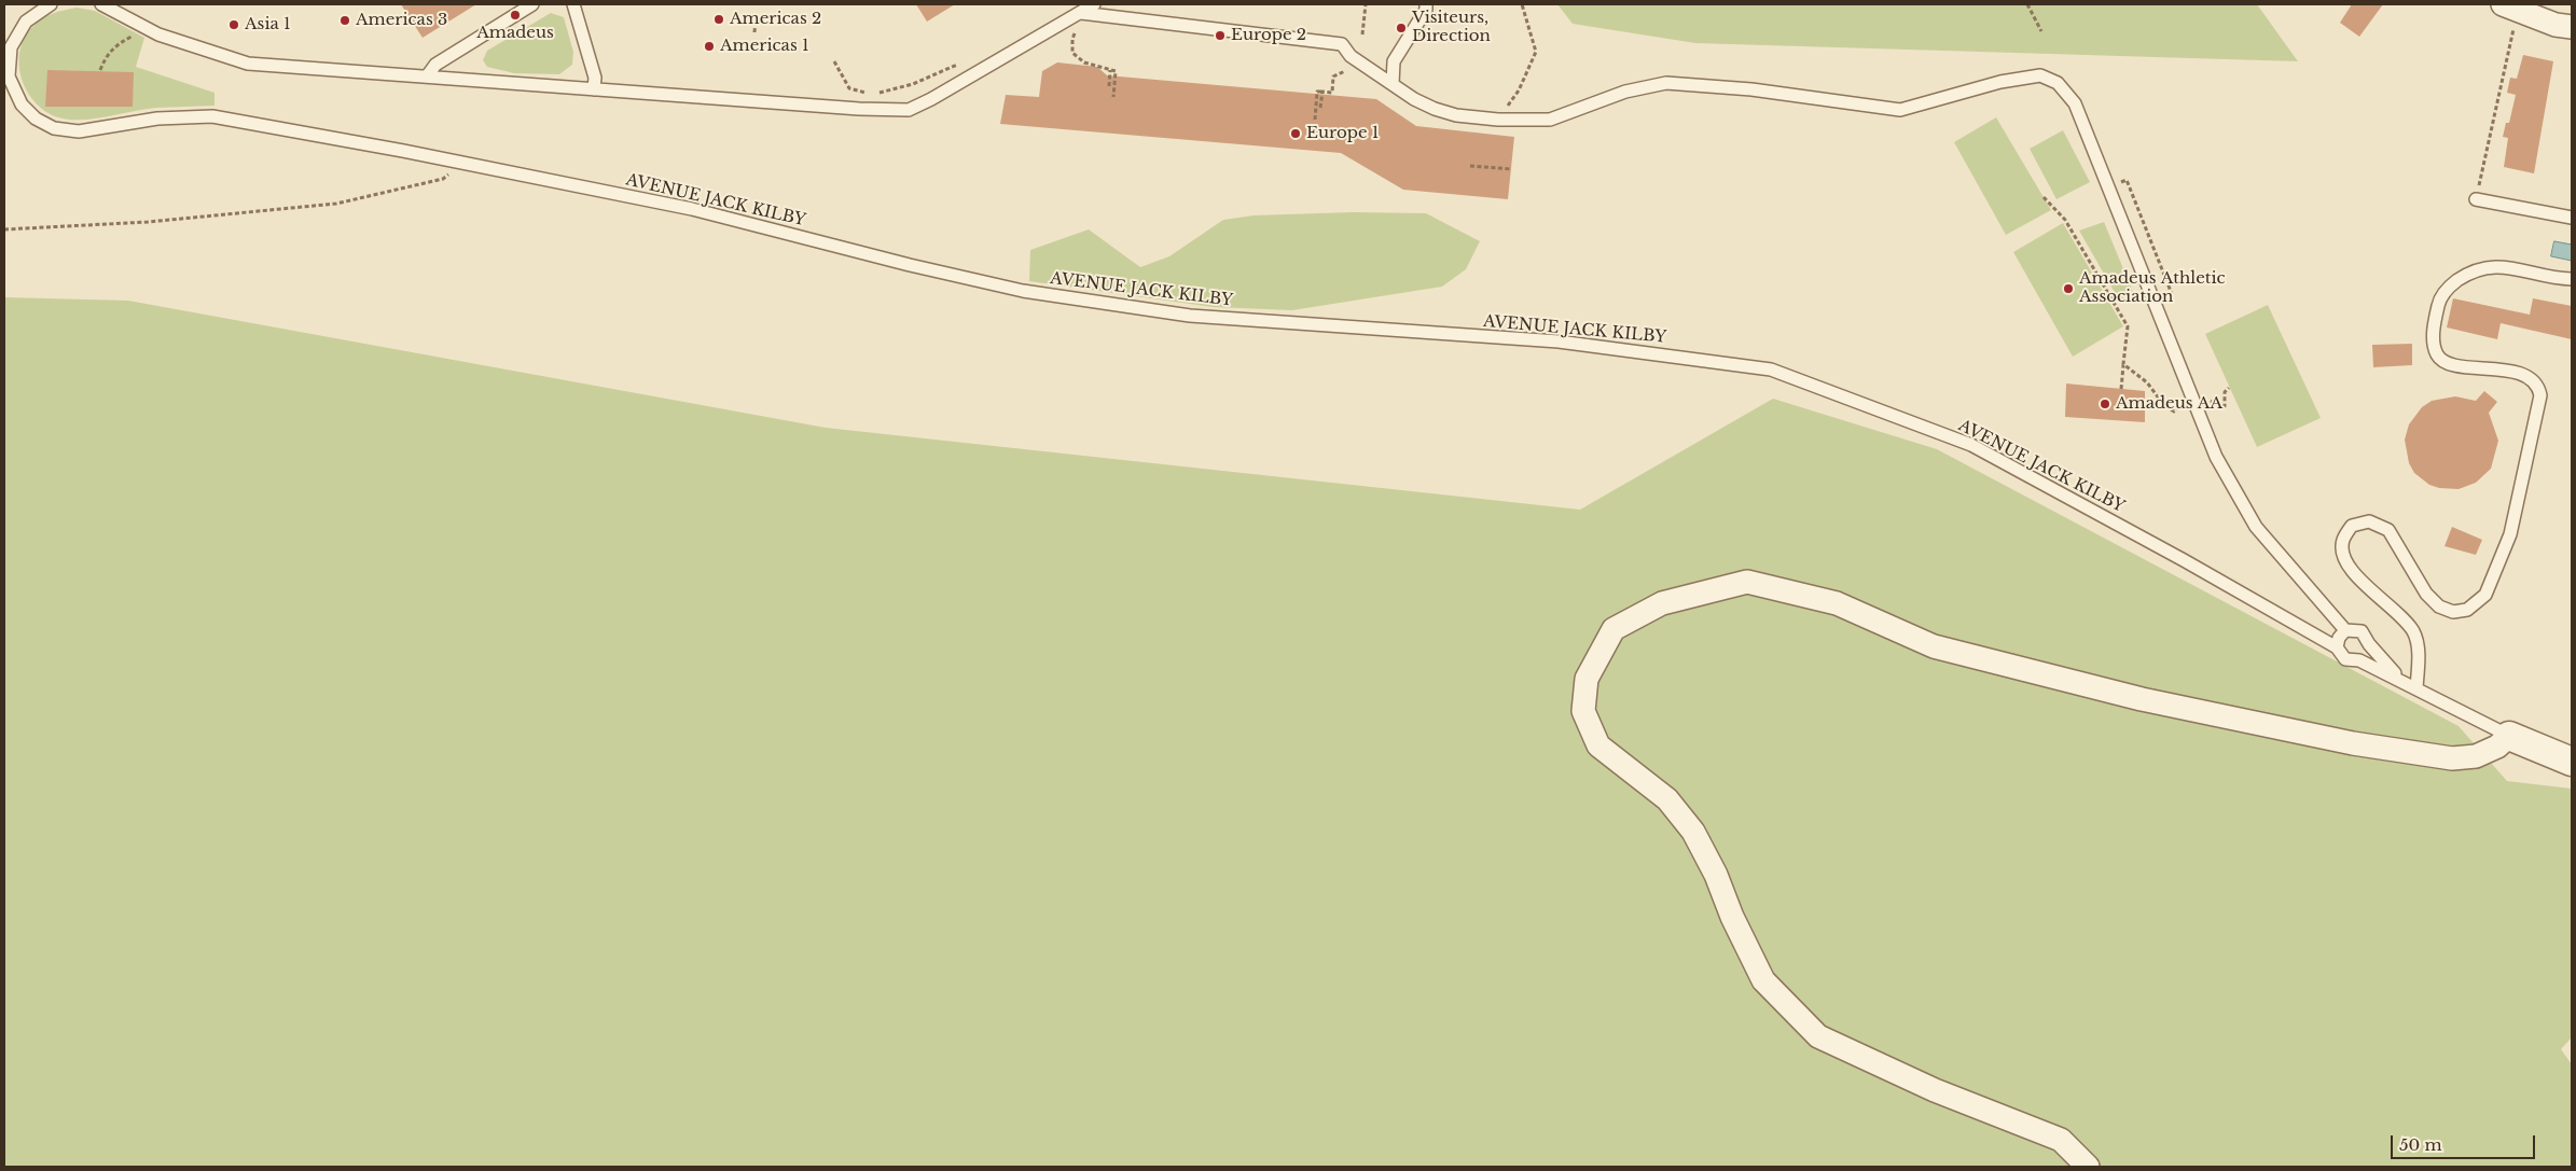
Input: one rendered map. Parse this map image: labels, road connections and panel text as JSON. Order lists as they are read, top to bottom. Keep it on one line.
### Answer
{"streets":{"lane":["AVENUE JACK KILBY"]},"places":["Amadeus","Americas 2","Americas 3","Asia 1","Visiteurs, Direction","Europe 2","Americas 1","Europe 1","Amadeus Athletic Association","Amadeus AA"],"scale_bar":"50 m"}
